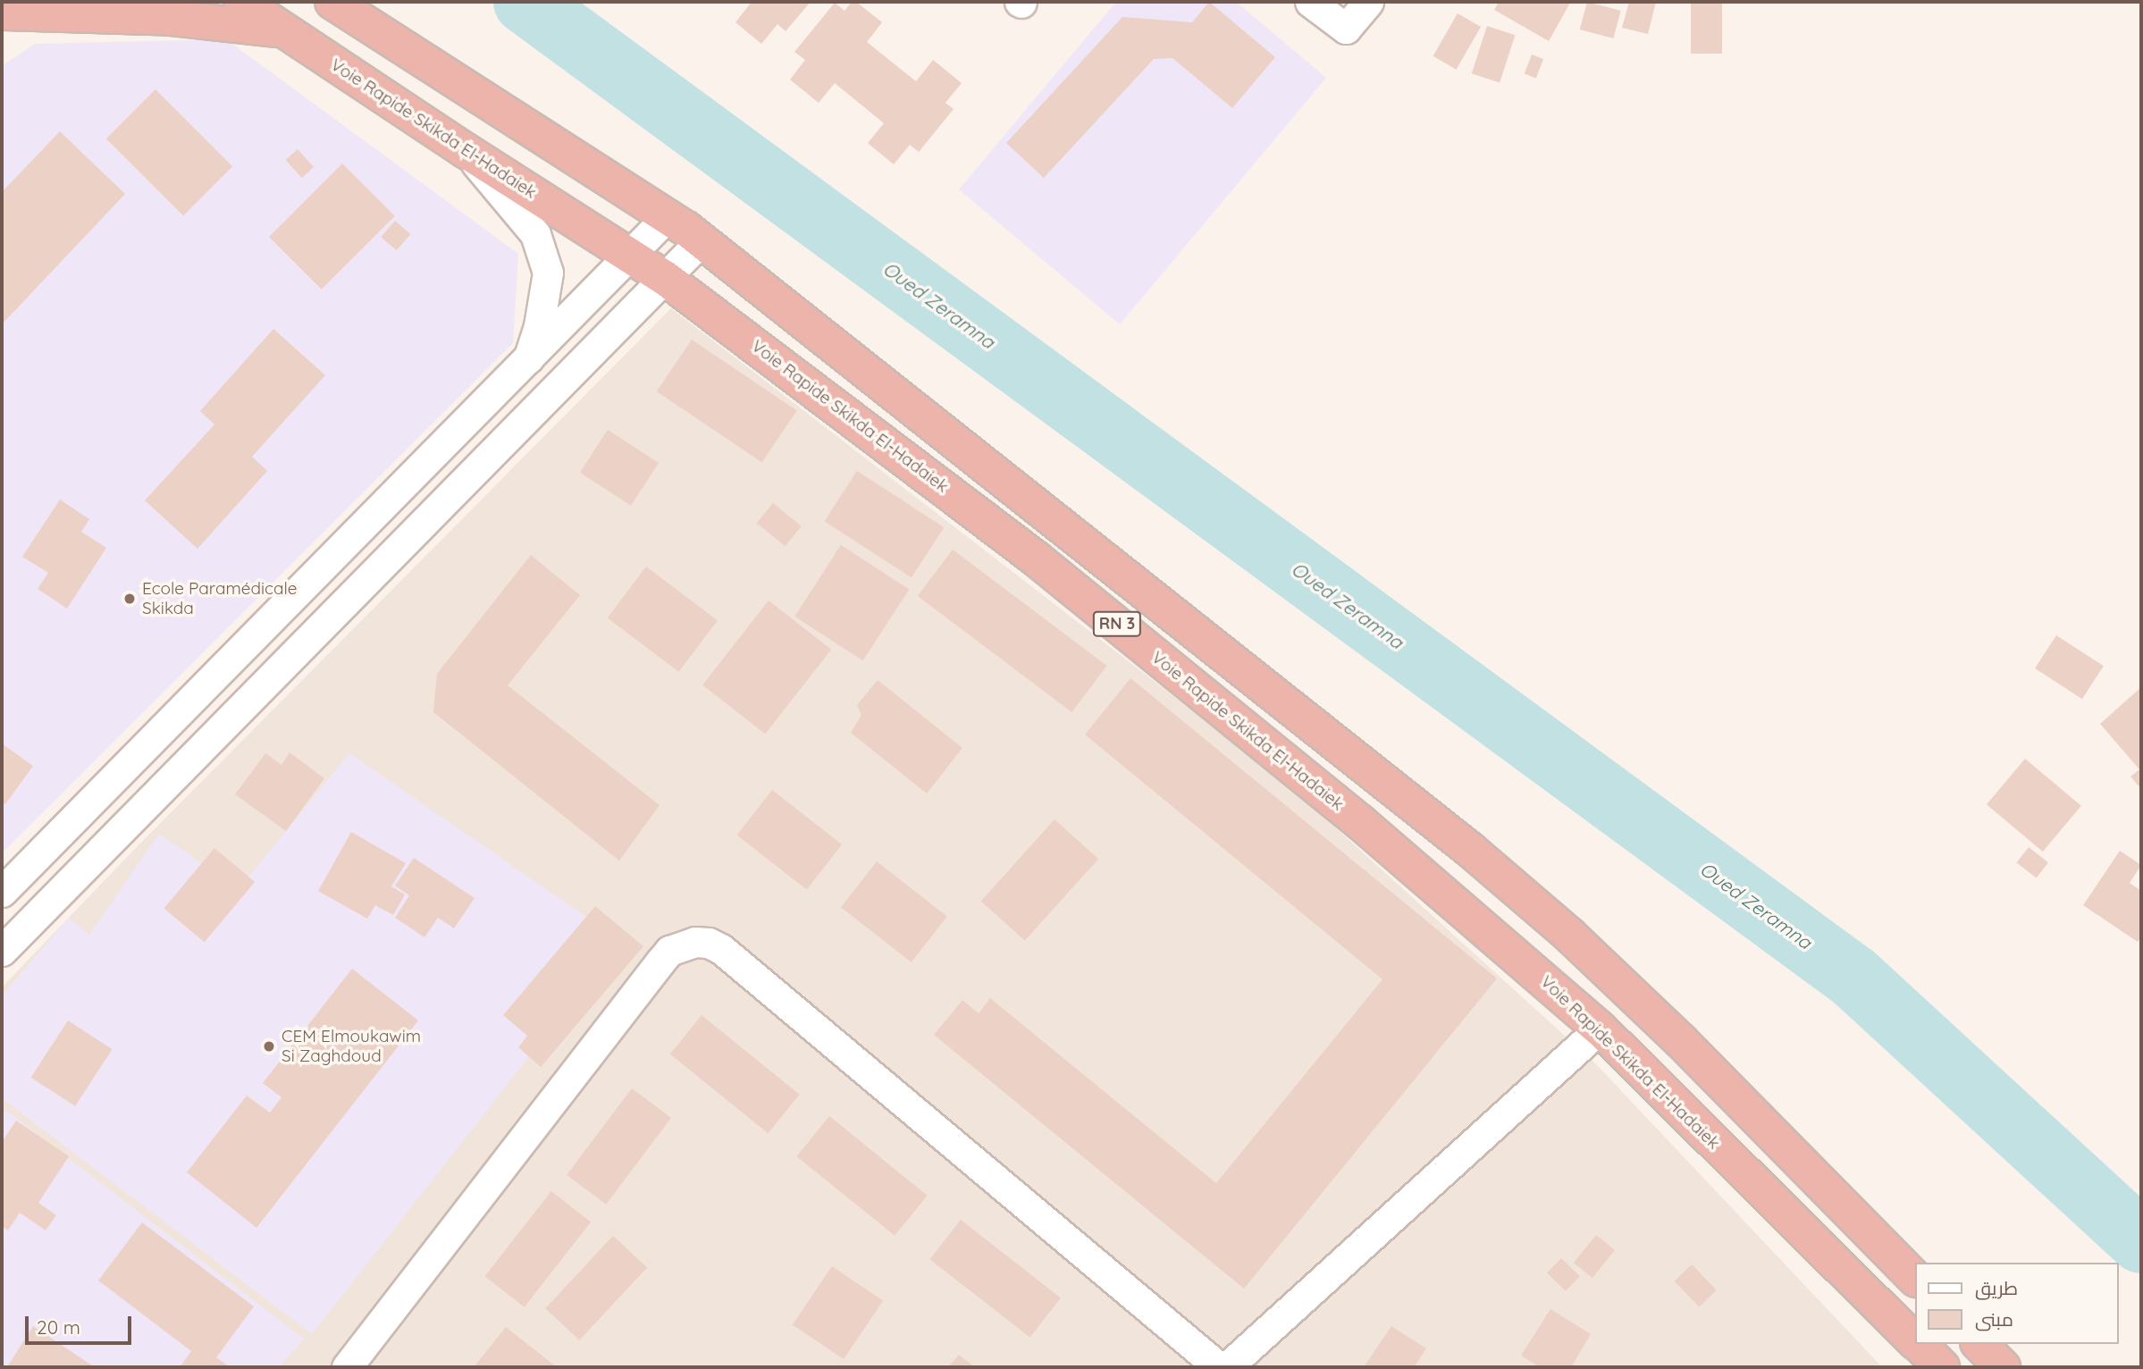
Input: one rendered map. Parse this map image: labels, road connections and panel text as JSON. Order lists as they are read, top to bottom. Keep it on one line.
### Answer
{"streets":{"highway":["Voie Rapide Skikda El-Hadaiek","RN 3"]},"water":["Oued Zeramna"],"places":["Ecole Paramédicale Skikda","CEM Elmoukawim Si Zaghdoud"],"legend":["طريق","مبنى"],"scale_bar":"20 m"}
